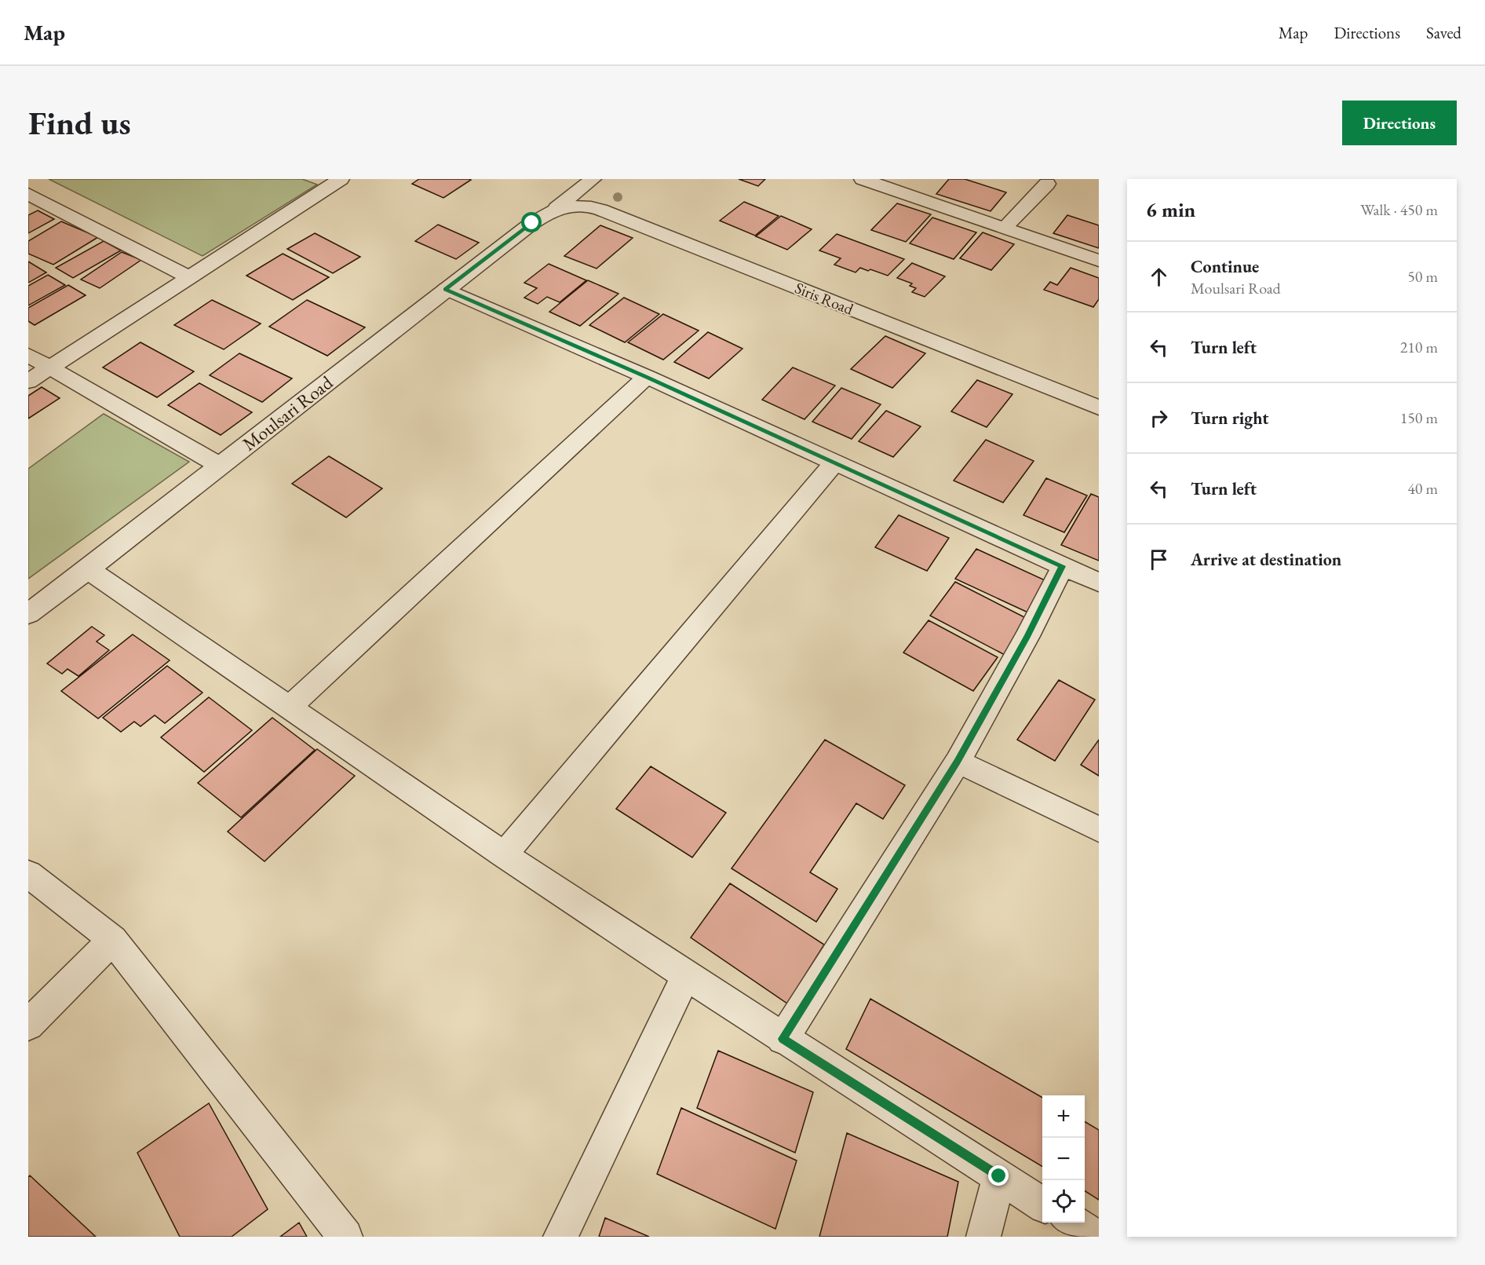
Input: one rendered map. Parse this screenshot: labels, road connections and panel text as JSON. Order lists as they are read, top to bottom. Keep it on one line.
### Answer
{"streets":{"street":["Siris Road","Moulsari Road"]},"crossings":[["Siris Road","Moulsari Road"]],"page":{"header":"Map","nav":["Map","Directions","Saved"],"buttons":"Directions","title":"Find us","heading":["6 min","Walk · 450 m"],"list":[["Continue","Moulsari Road","50 m"],["Turn left","210 m"],["Turn right","150 m"],["Turn left","40 m"],"Arrive at destination"],"map_buttons":["+","−"]}}
